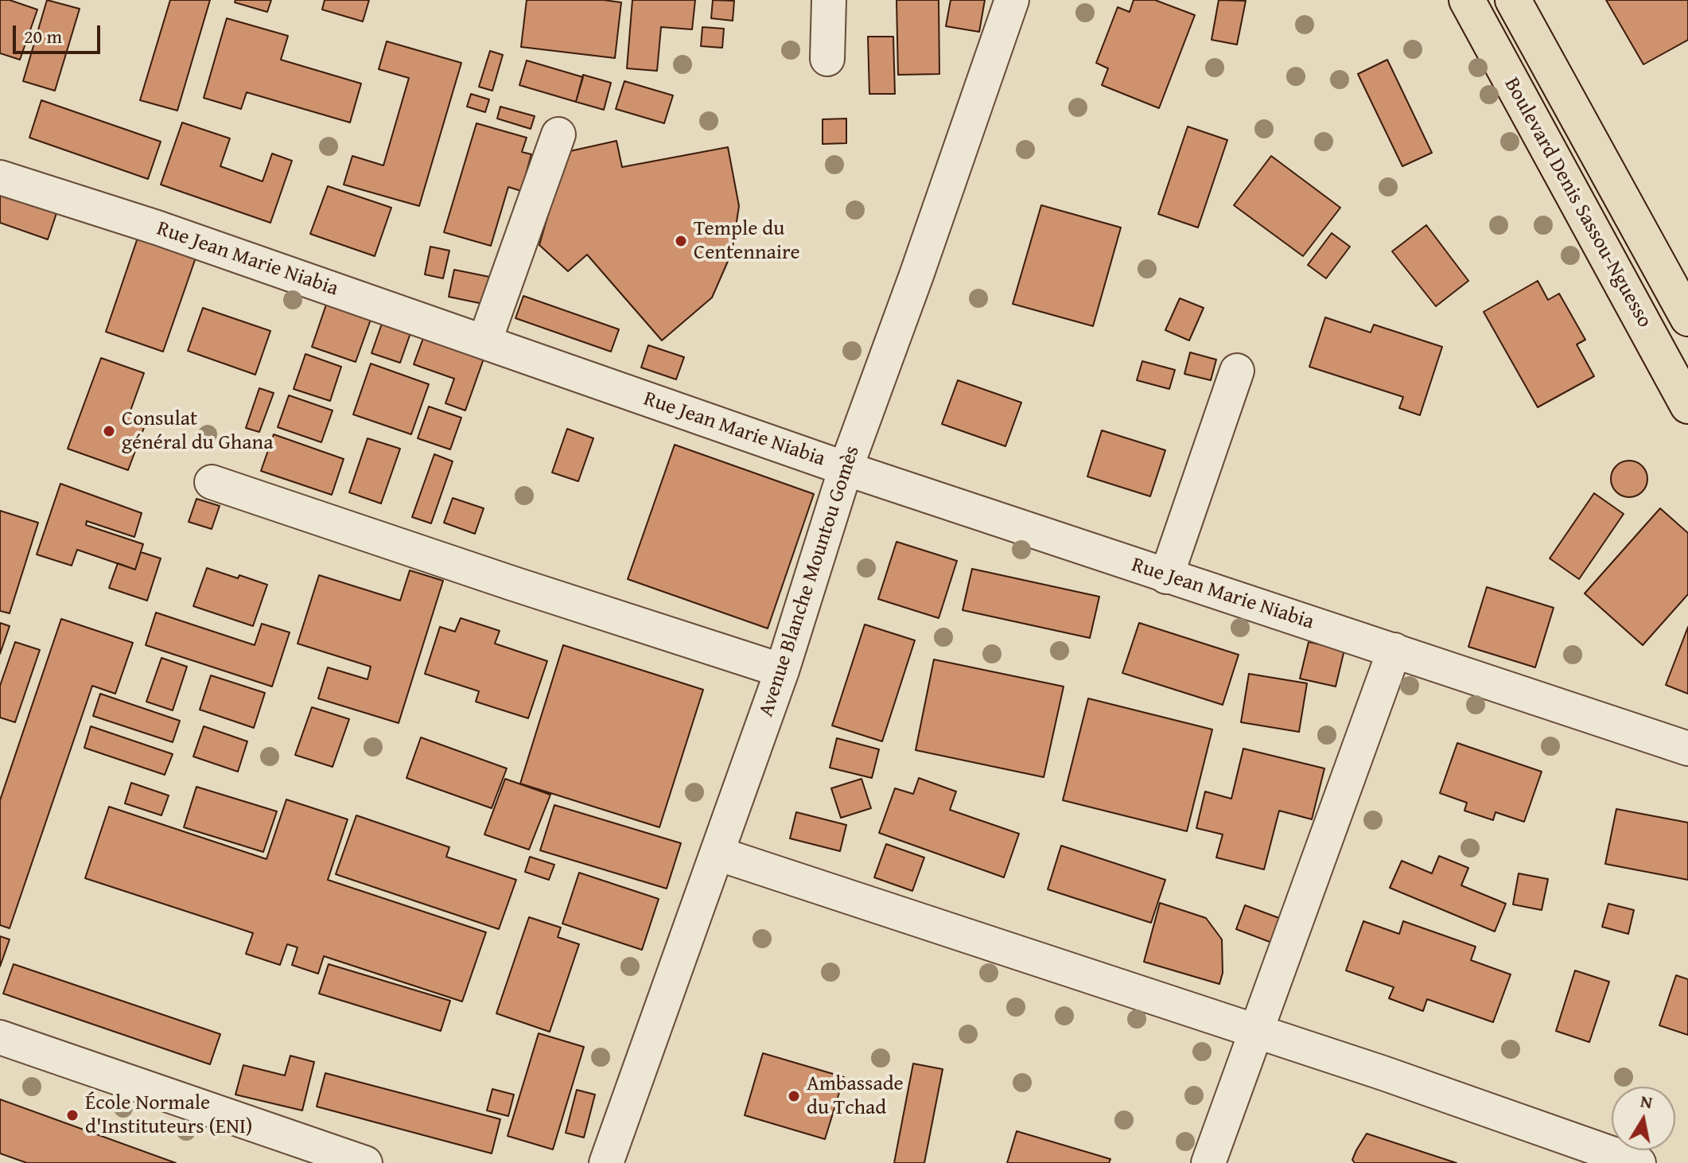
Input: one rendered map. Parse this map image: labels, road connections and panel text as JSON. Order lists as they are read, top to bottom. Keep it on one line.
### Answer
{"streets":{"main road":["Boulevard Denis Sassou-Nguesso"],"street":["Rue Jean Marie Niabia","Avenue Blanche Mountou Gomès"]},"crossings":[["Rue Jean Marie Niabia","Avenue Blanche Mountou Gomès"]],"places":["Temple du Centennaire","Consulat général du Ghana","Ambassade du Tchad","École Normale d'Instituteurs (ENI)"],"scale_bar":"20 m","north":"top"}
